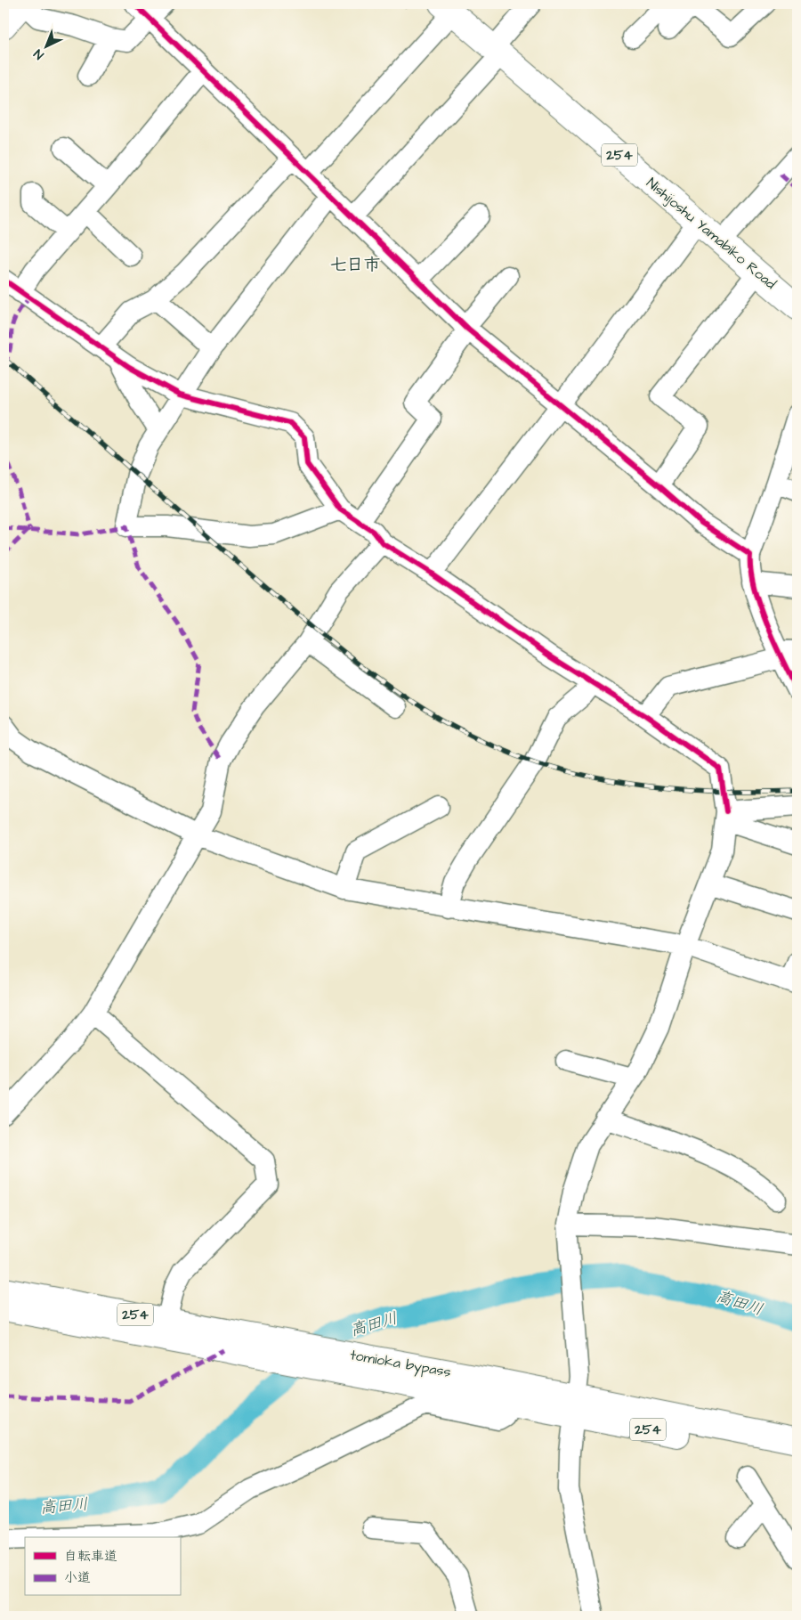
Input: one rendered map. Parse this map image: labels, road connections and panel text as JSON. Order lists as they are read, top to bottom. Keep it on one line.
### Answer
{"streets":{"highway":["254","Nishijoshu Yamabiko Road","tomioka bypass"]},"districts":["七日市"],"water":["高田川"],"legend":["自転車道","小道"],"north":"bottom left"}
